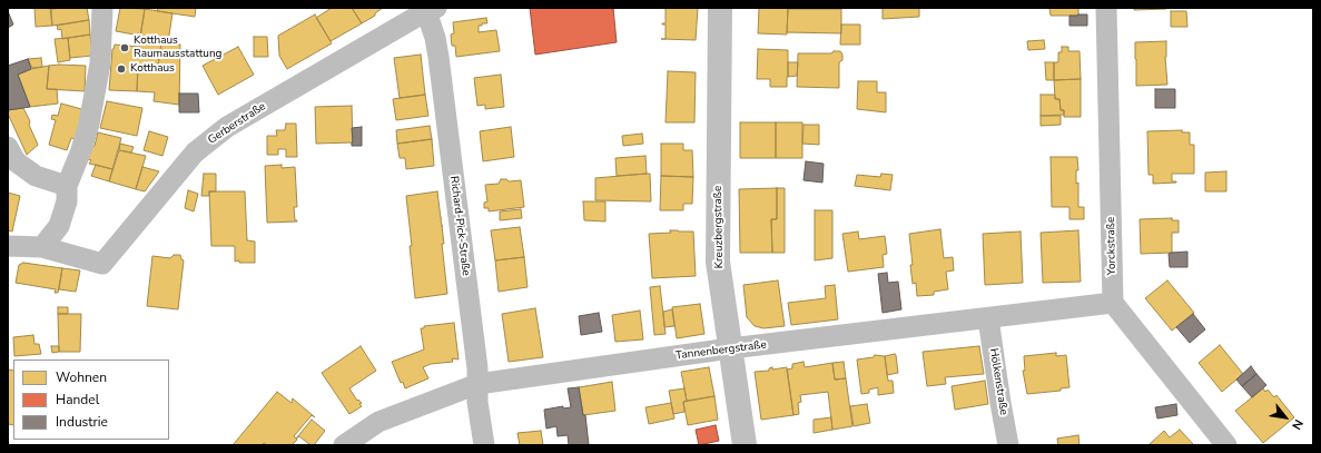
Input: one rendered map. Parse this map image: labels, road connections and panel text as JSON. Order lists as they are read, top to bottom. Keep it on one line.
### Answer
{"streets":{"main road":["Kreuzbergstraße"],"street":["Gerberstraße","Richard-Pick-Straße","Yorckstraße","Tannenbergstraße","Hölkenstraße"]},"crossings":[["Gerberstraße","Richard-Pick-Straße"],["Richard-Pick-Straße","Tannenbergstraße"],["Kreuzbergstraße","Tannenbergstraße"],["Yorckstraße","Tannenbergstraße"],["Tannenbergstraße","Hölkenstraße"]],"places":["Kotthaus Raumausstattung","Kotthaus"],"legend":["Wohnen","Handel","Industrie"],"north":"bottom right"}
